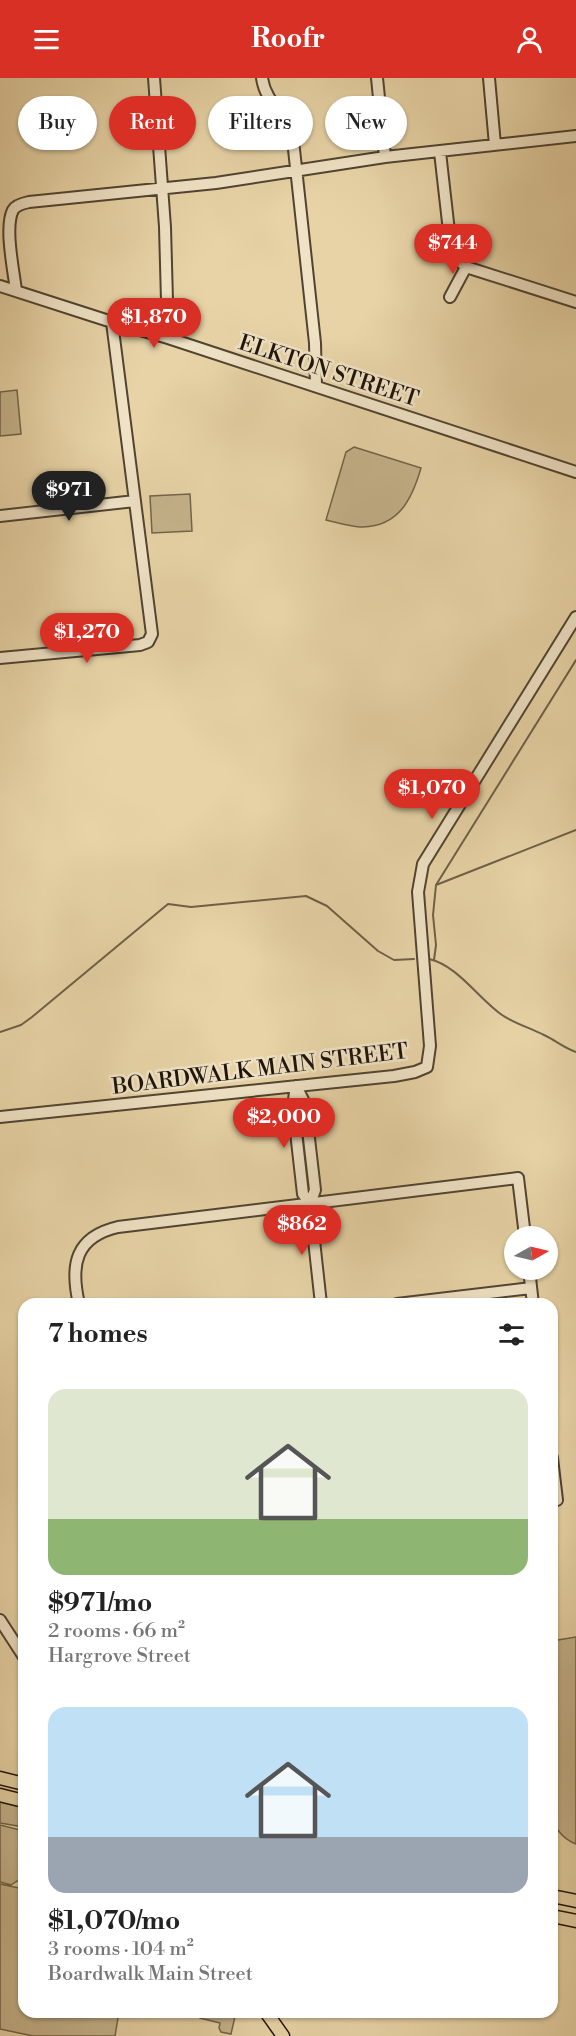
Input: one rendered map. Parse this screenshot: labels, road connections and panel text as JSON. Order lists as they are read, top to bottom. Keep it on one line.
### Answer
{"streets":{"street":["ELKTON STREET","BOARDWALK MAIN STREET"]},"north":"right","page":{"header":"Roofr","chip":["Buy","Rent","Filters","New"],"price":["$744","$1,870","$971","$1,270","$1,070","$2,000","$862"],"heading":"7 homes","list":[{"name":"$971/mo","note":"2 rooms · 66 m² · Hargrove Street"},{"name":"$1,070/mo","note":"3 rooms · 104 m² · Boardwalk Main Street"}]}}
